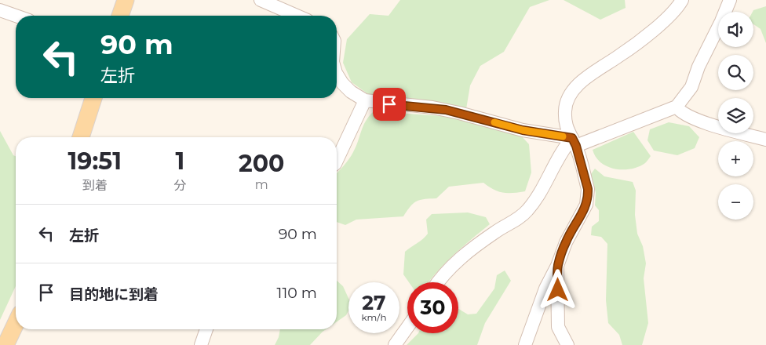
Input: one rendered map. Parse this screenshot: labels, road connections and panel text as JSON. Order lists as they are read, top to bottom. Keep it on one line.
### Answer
{"page":{"map_buttons":["+","−"],"turn":["90 m","左折"],"eta":["19:51","到着","1","分","200","m"],"list":[{"name":"左折","value":"90 m"},{"name":"目的地に到着","value":"110 m"}],"speed":"27 km/h","limit":"30"}}
